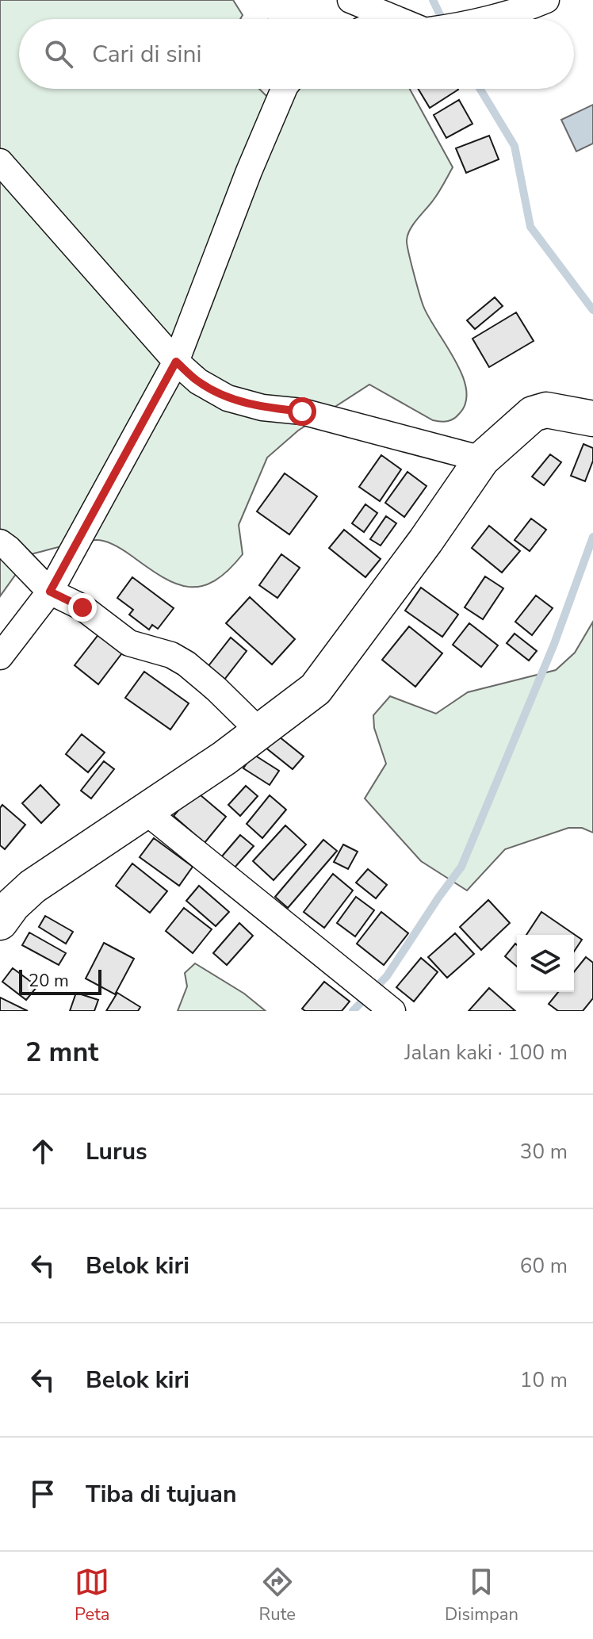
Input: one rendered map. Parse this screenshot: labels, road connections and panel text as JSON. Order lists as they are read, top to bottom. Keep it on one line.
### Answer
{"scale_bar":"20 m","page":{"search":"Cari di sini","scale":"20 m","heading":["2 mnt","Jalan kaki · 100 m"],"list":[["Lurus","30 m"],["Belok kiri","60 m"],["Belok kiri","10 m"],"Tiba di tujuan"],"nav":["Peta","Rute","Disimpan"]}}
